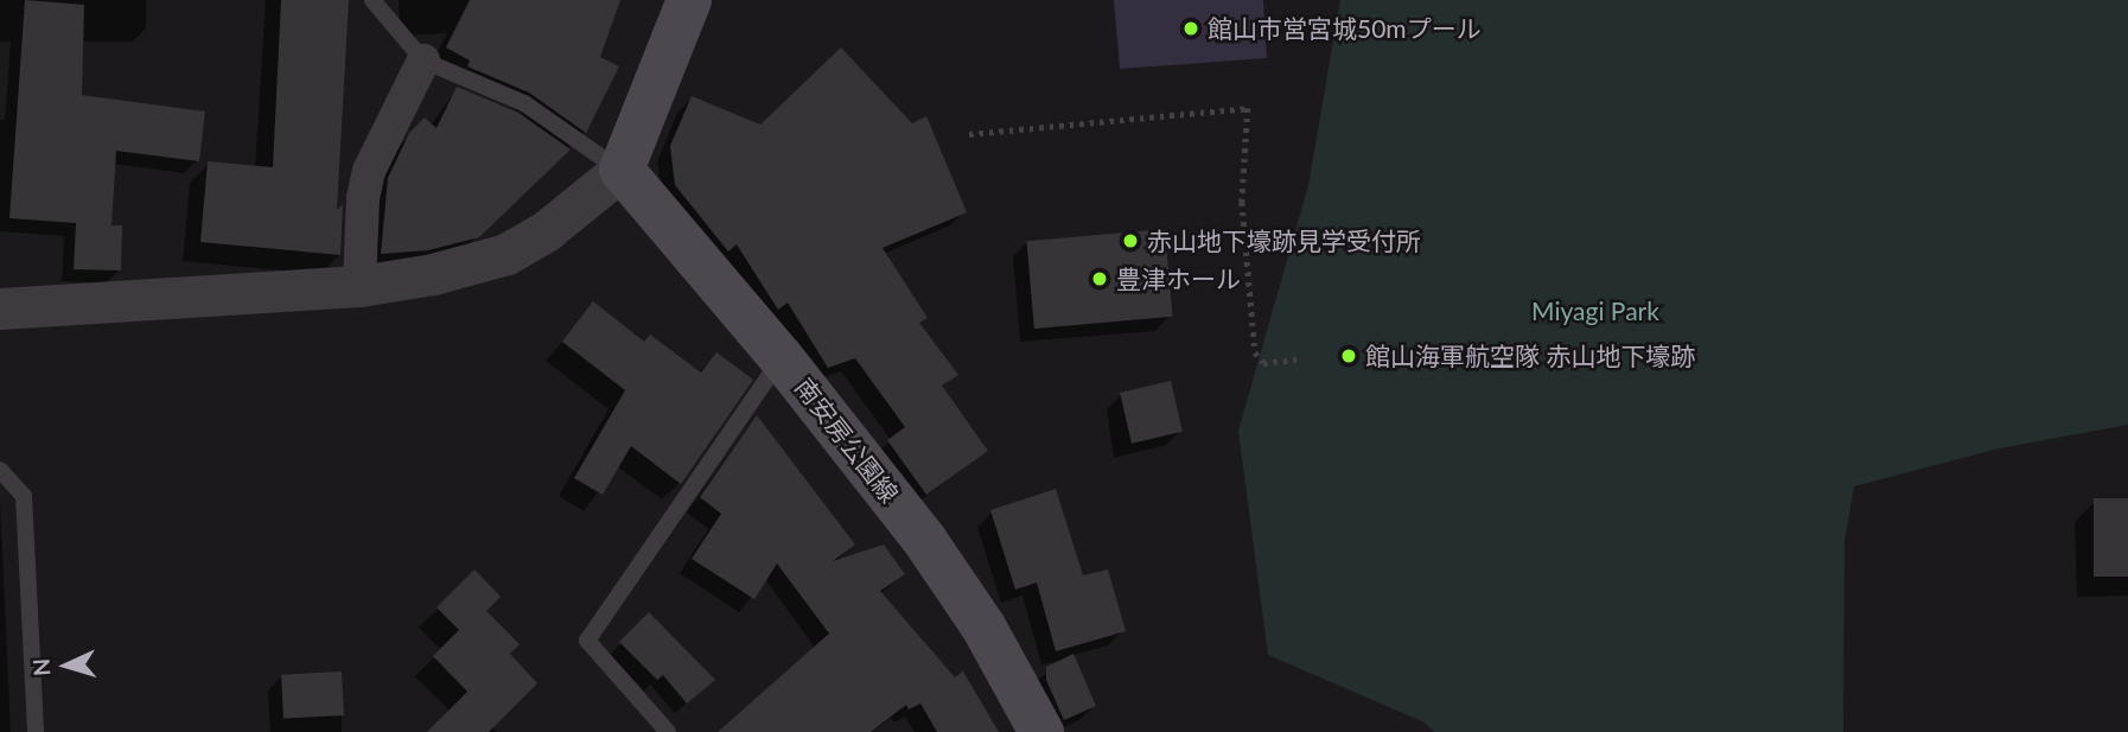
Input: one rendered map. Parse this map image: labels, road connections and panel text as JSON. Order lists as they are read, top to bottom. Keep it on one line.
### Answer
{"streets":{"main road":["南安房公園線"]},"parks":["Miyagi Park"],"places":["館山市営宮城50mプール","赤山地下壕跡見学受付所","豊津ホール","館山海軍航空隊 赤山地下壕跡"],"north":"left"}
